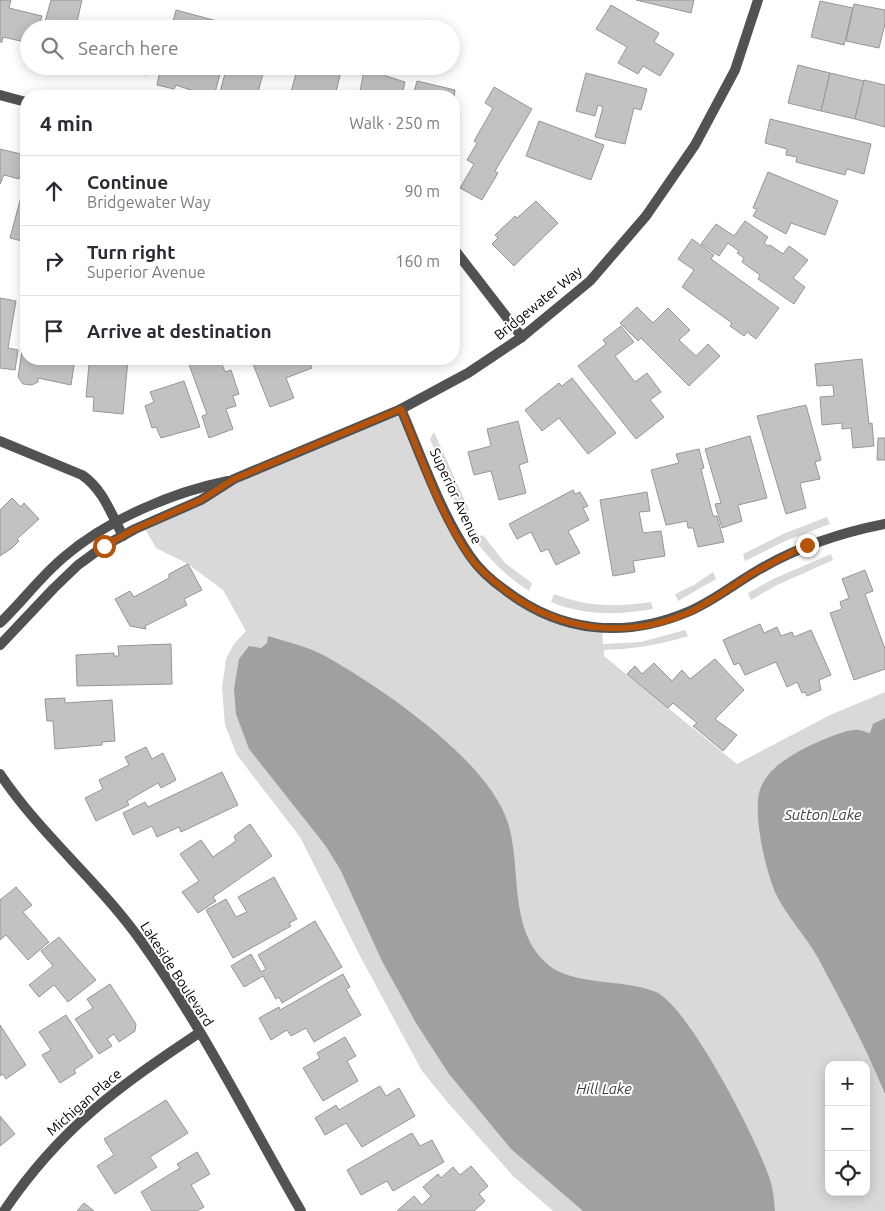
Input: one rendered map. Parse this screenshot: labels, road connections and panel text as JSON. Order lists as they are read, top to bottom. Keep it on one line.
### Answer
{"streets":{"street":["Bridgewater Way","Superior Avenue","Lakeside Boulevard","Michigan Place"]},"crossings":[["Bridgewater Way","Superior Avenue"],["Lakeside Boulevard","Michigan Place"]],"water":["Sutton Lake","Hill Lake"],"page":{"search":"Search here","heading":["4 min","Walk · 250 m"],"list":[["Continue","Bridgewater Way","90 m"],["Turn right","Superior Avenue","160 m"],"Arrive at destination"],"map_buttons":["+","−"]}}
